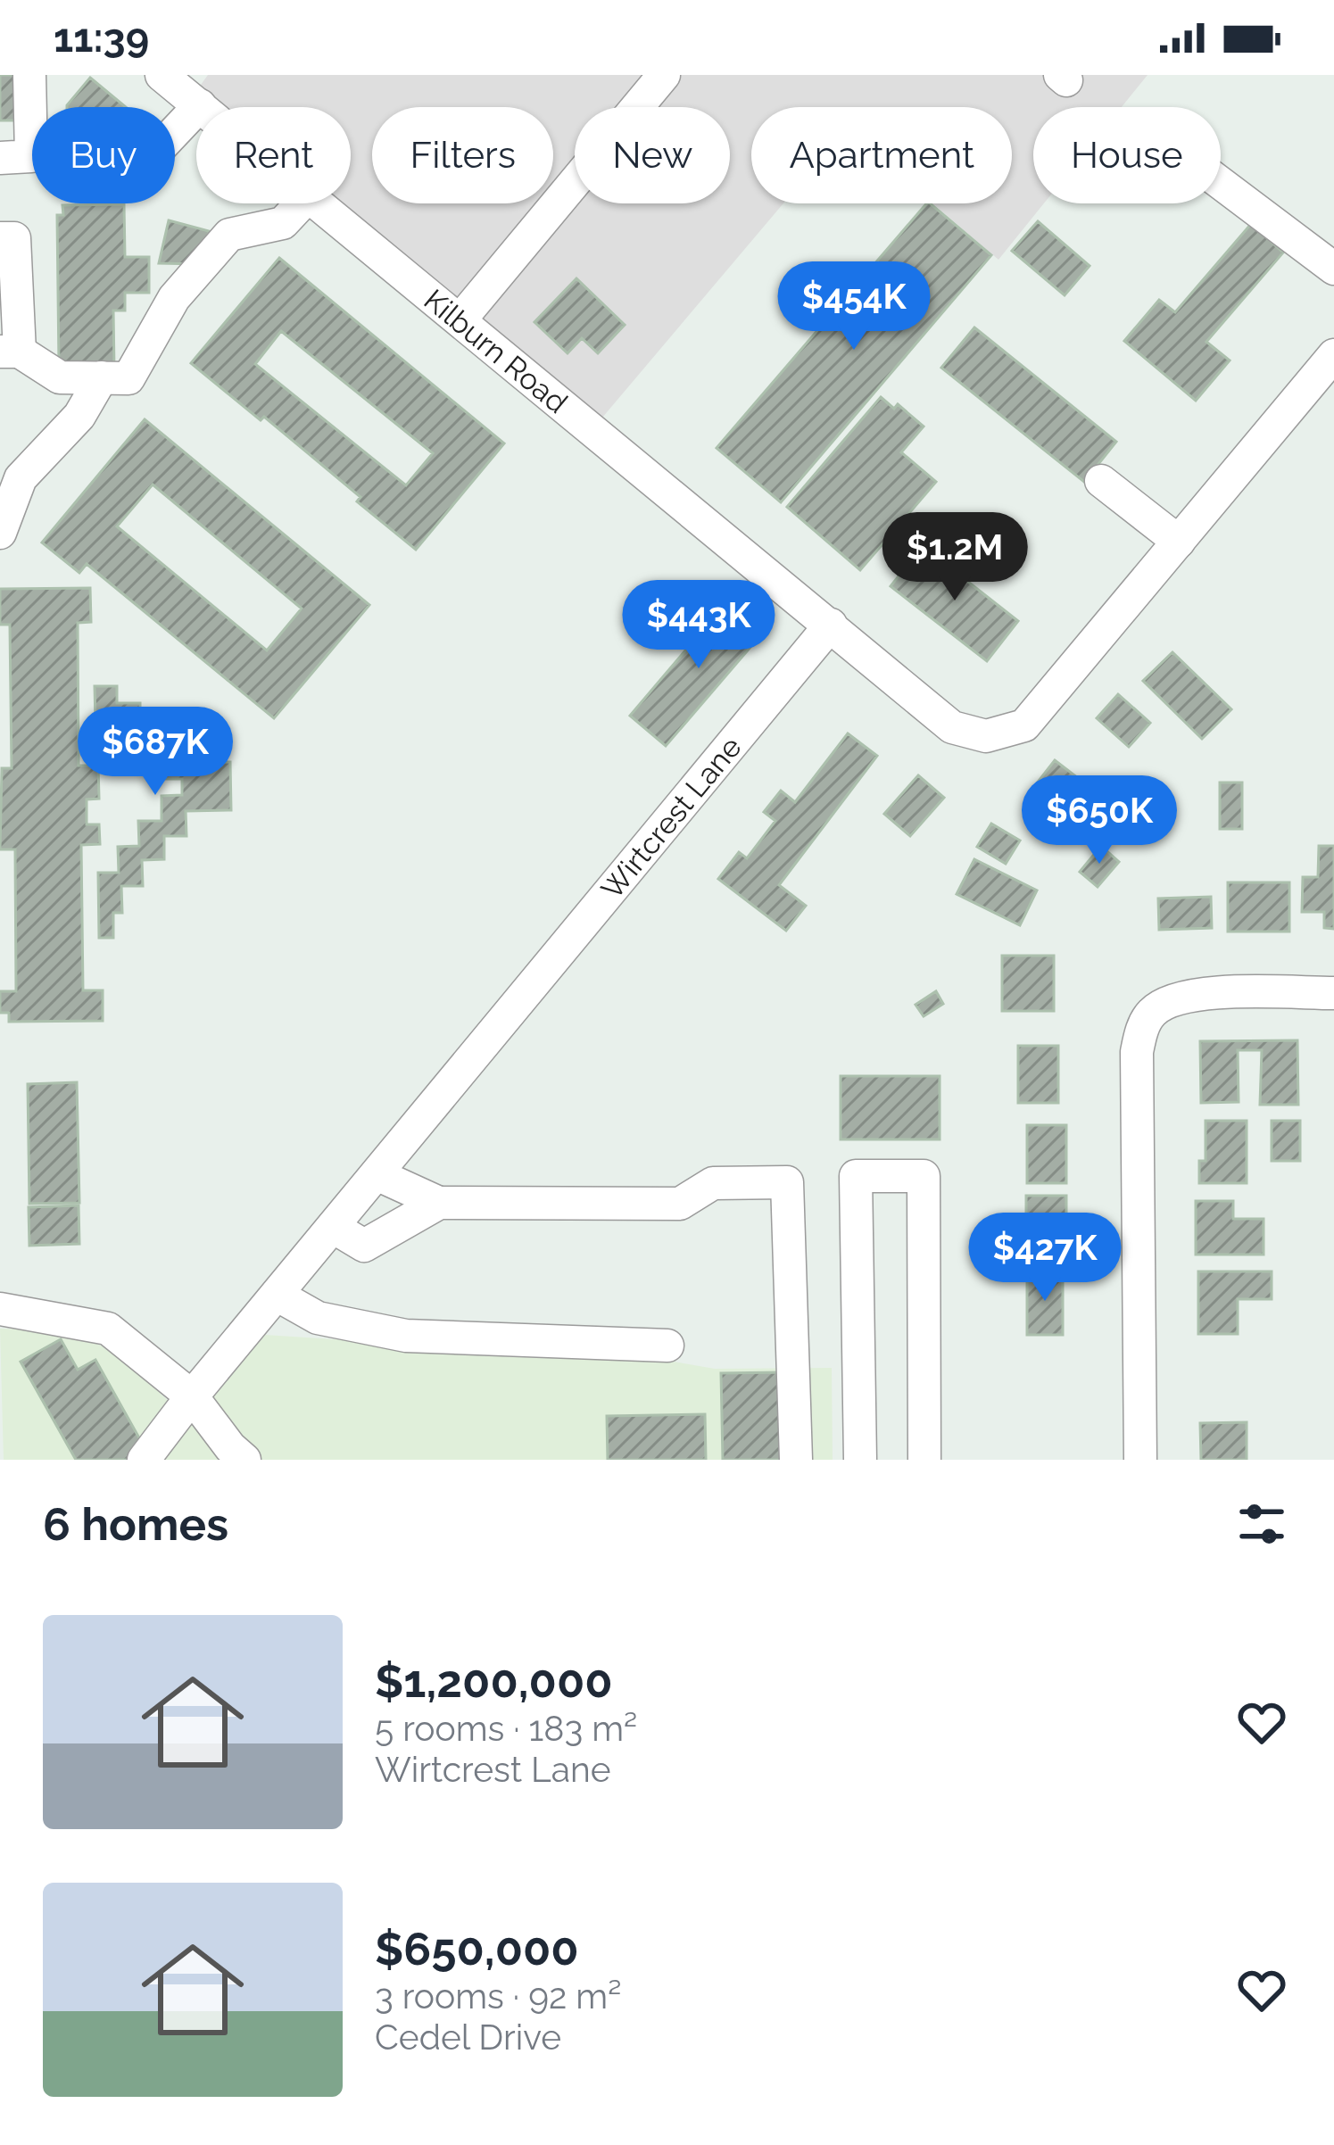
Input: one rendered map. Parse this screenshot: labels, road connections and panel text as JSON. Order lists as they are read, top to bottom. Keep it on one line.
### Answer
{"streets":{"street":["Kilburn Road","Wirtcrest Lane"]},"crossings":[["Kilburn Road","Wirtcrest Lane"]],"page":{"status":"11:39","chip":["Buy","Rent","Filters","New","Apartment","House"],"price":["$454K","$1.2M","$443K","$687K","$650K","$427K"],"heading":"6 homes","list":[{"name":"$1,200,000","note":"5 rooms · 183 m² · Wirtcrest Lane"},{"name":"$650,000","note":"3 rooms · 92 m² · Cedel Drive"}]}}
